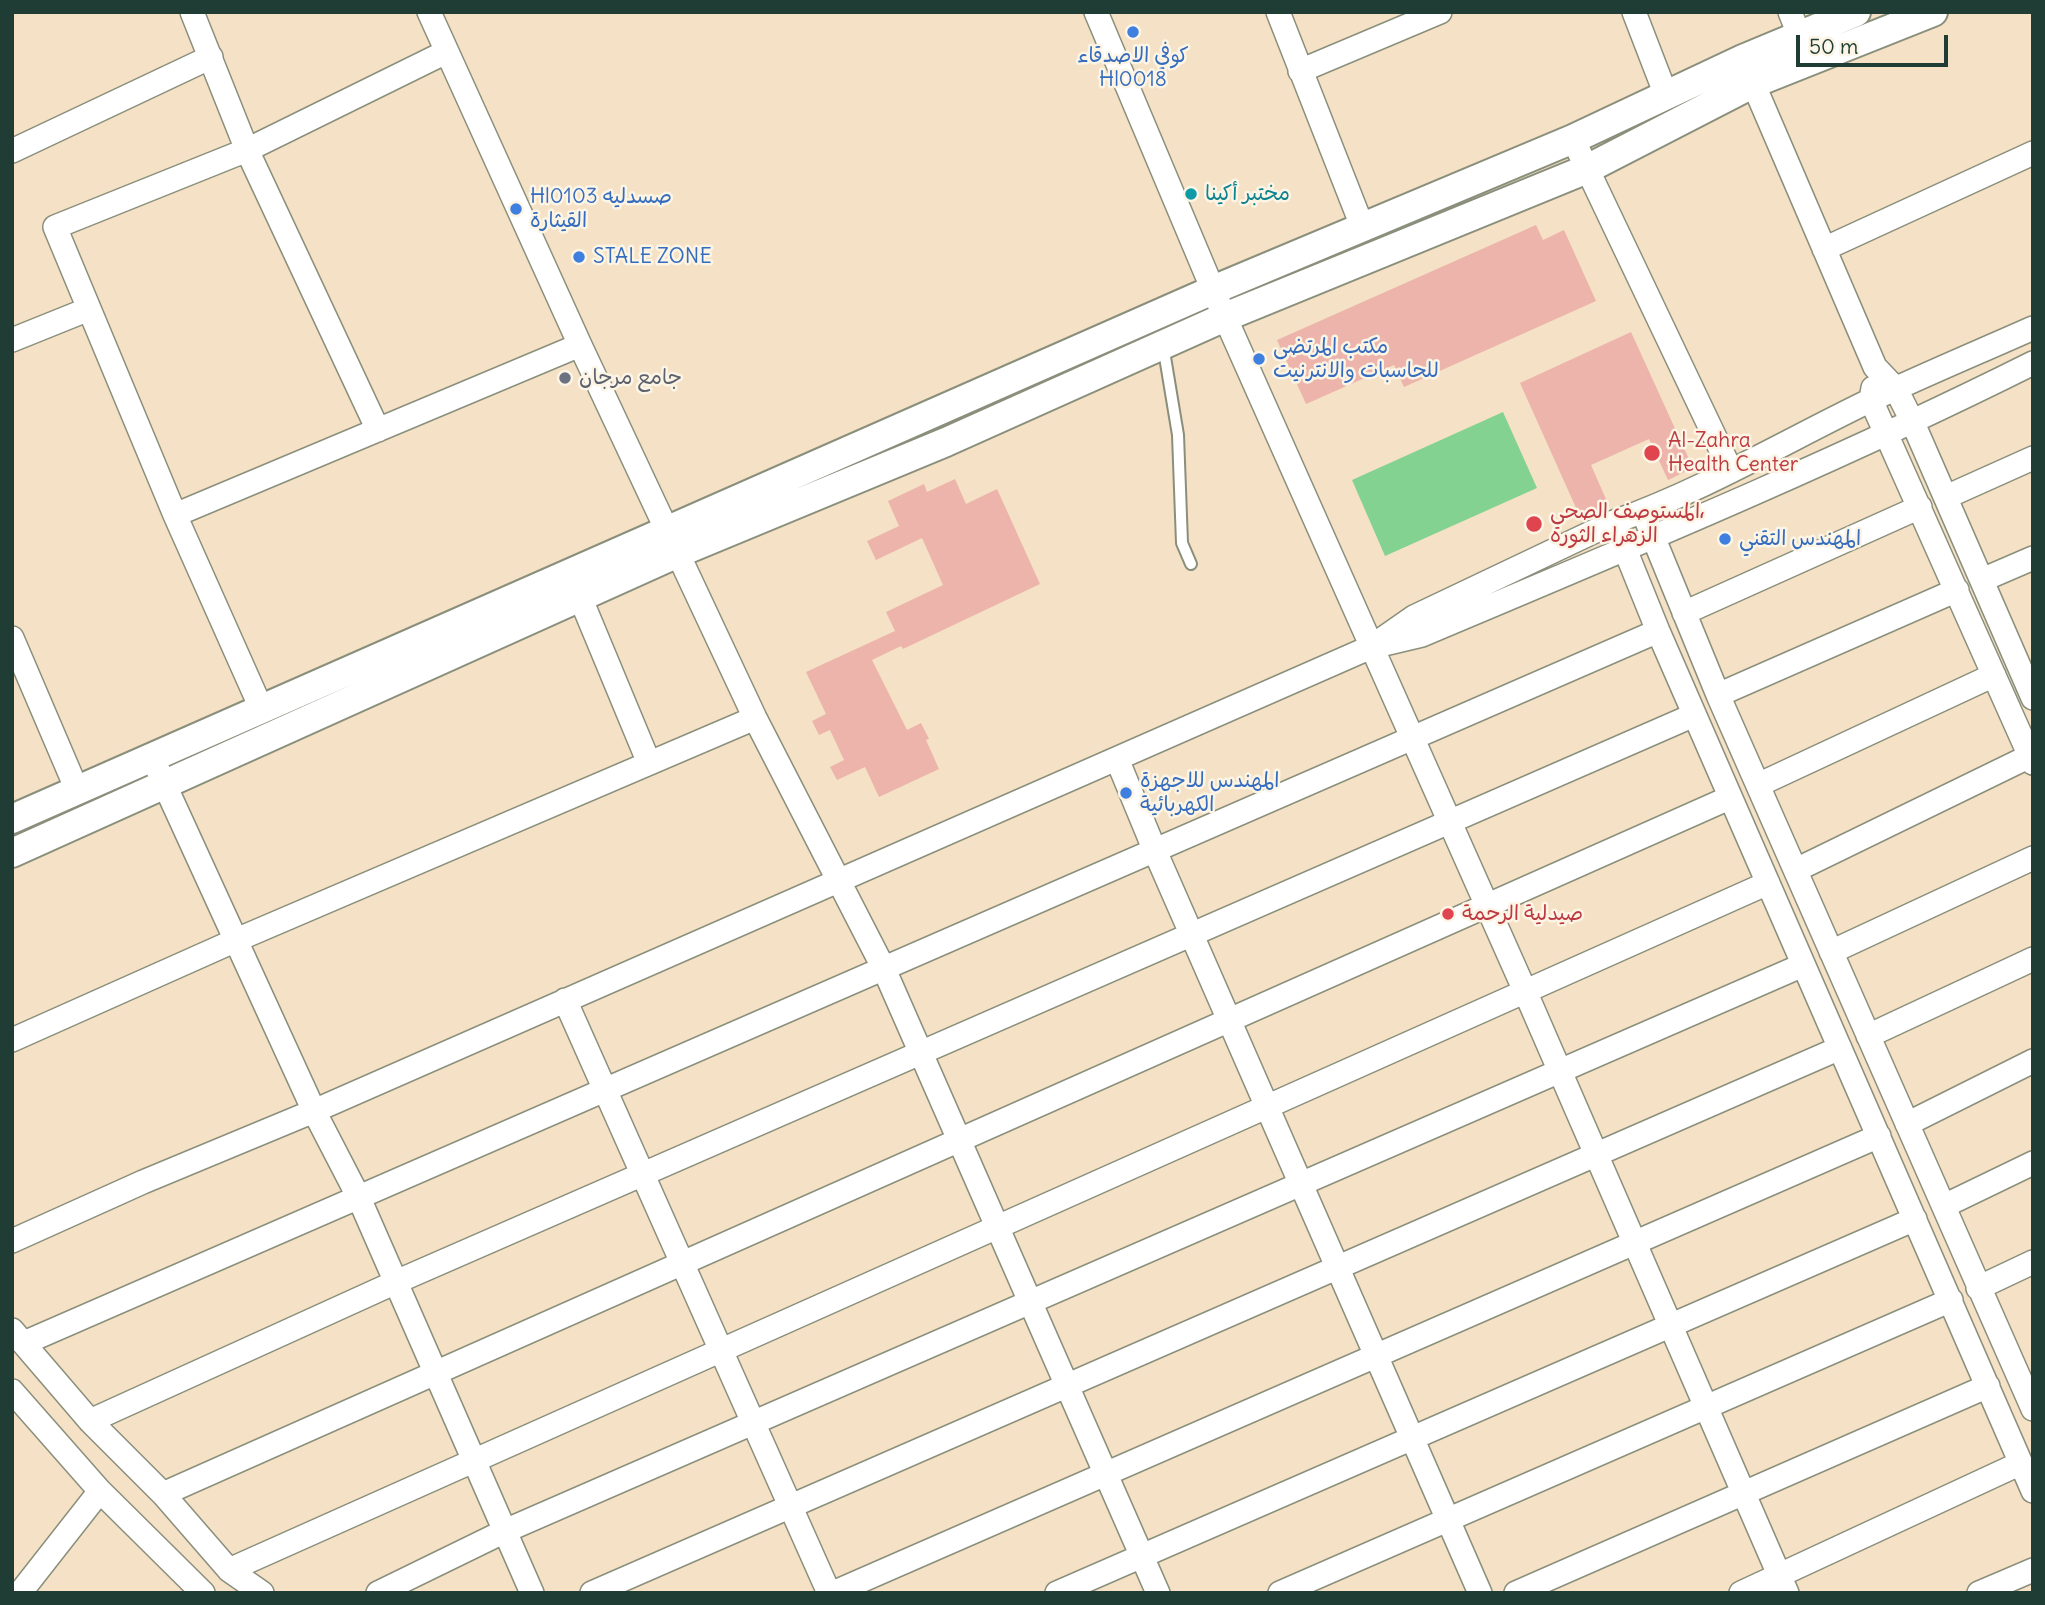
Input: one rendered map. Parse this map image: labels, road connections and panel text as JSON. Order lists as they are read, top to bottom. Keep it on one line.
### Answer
{"places":["كوفي الاصدقاء Hl0018","مختبر أكينا","Hl0103 صسدليه القيثارة","STALE ZONE","مكتب المرتضى للحاسبات والانترنيت","جامع مرجان","Al-Zahra Health Center","المستوصف الصحي، الزهراء الثوره","المهندس التقني","المهندس للاجهزة الكهربائية","صيدلية الرحمة"],"scale_bar":"50 m"}
